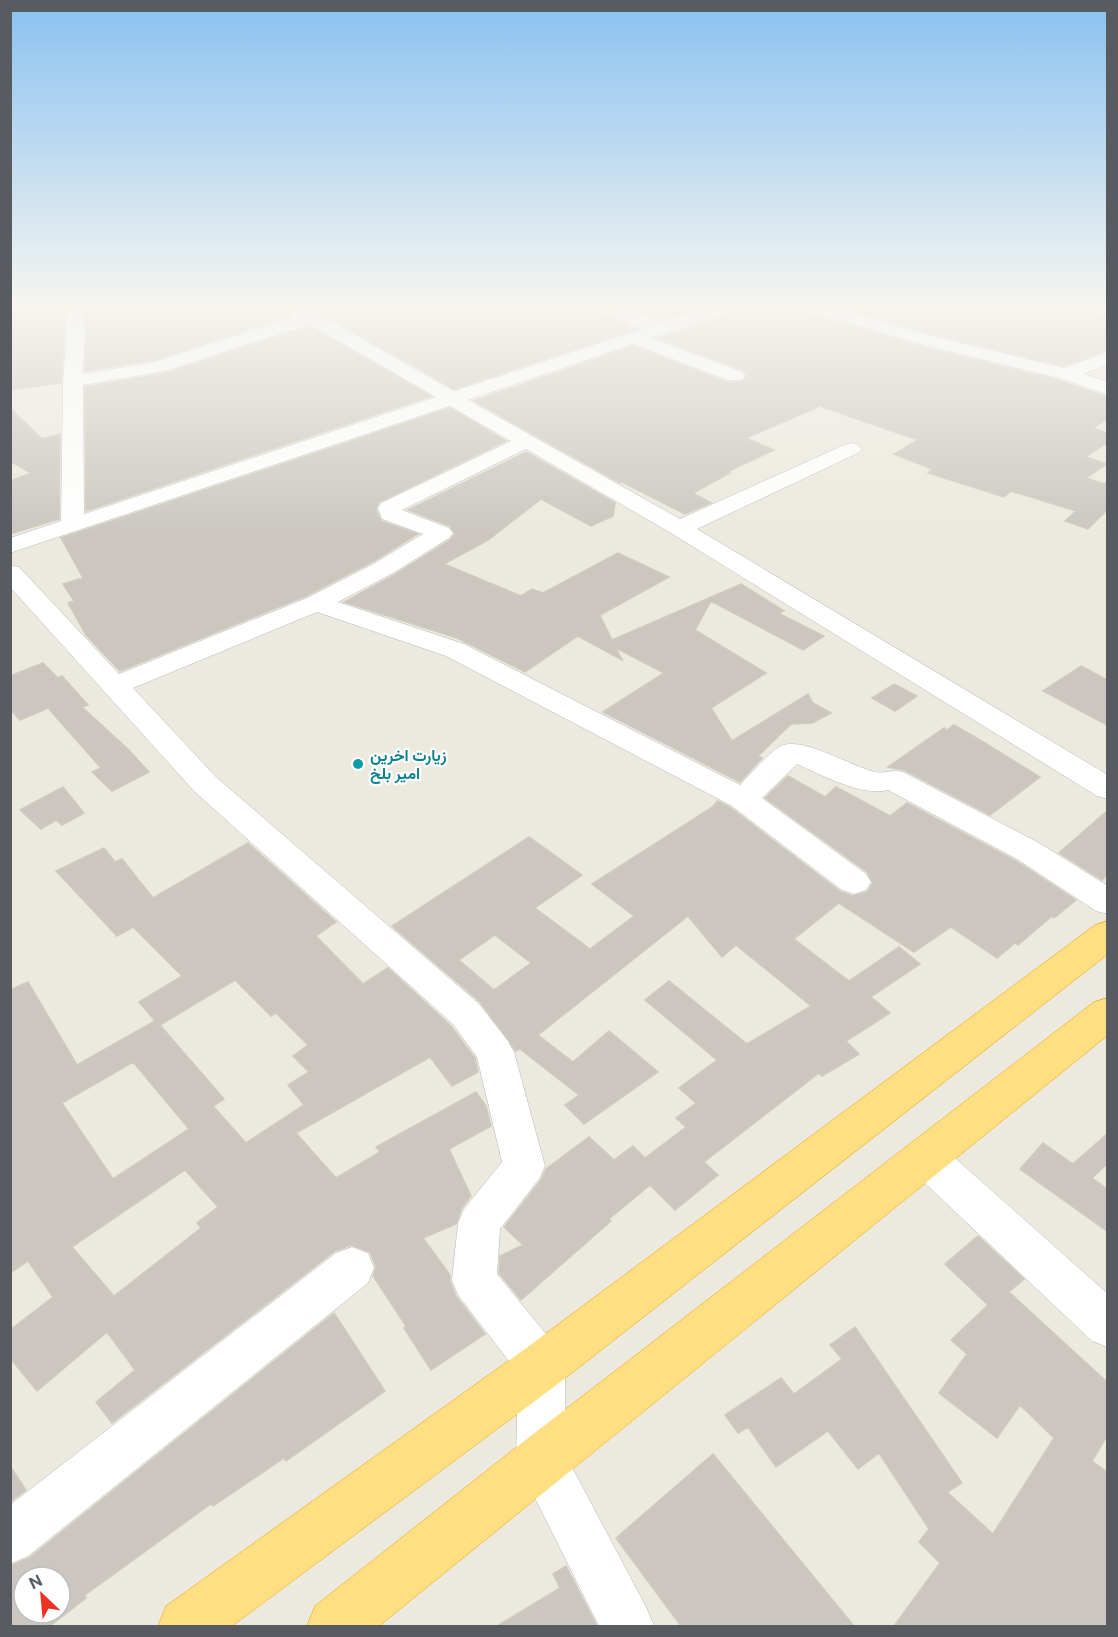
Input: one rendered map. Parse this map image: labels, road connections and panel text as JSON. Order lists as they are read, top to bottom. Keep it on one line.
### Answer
{"places":["زیارت اخرین امیر بلخ"],"north":"top left"}
